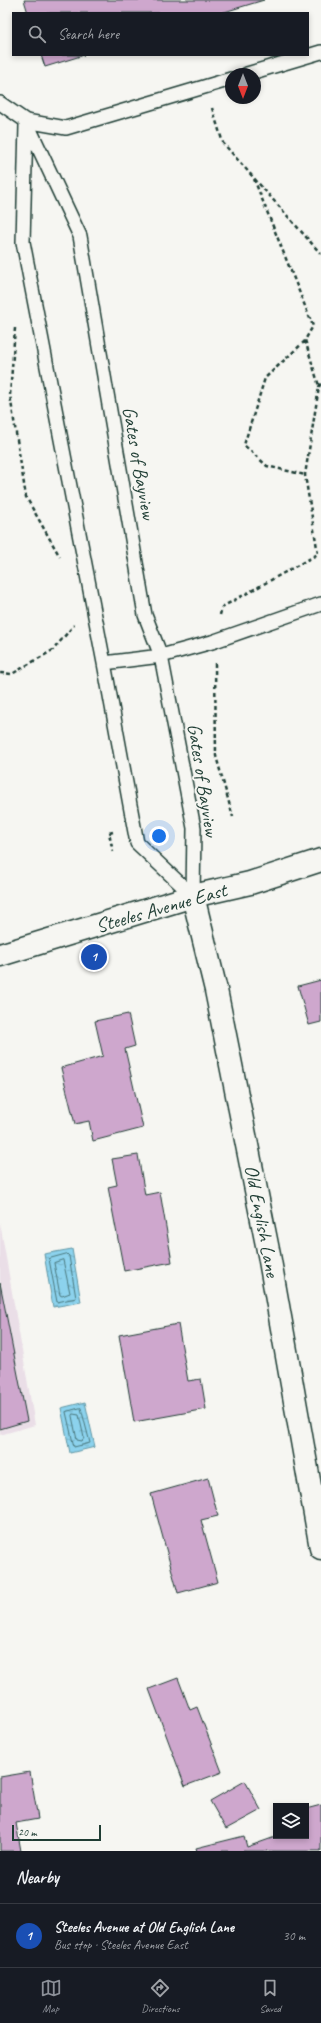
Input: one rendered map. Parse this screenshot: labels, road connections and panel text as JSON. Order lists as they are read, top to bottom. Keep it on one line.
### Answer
{"streets":{"street":["Steeles Avenue East","Old English Lane"],"lane":["Gates of Bayview"]},"crossings":[["Gates of Bayview","Steeles Avenue East"],["Gates of Bayview","Old English Lane"],["Steeles Avenue East","Old English Lane"]],"scale_bar":"20 m","north":"bottom","page":{"search":"Search here","pins":"1","scale":"20 m","heading":"Nearby","list":[{"mark":"1","name":"Steeles Avenue at Old English Lane","note":"Bus stop · Steeles Avenue East","value":"30 m"}],"nav":["Map","Directions","Saved"]}}
